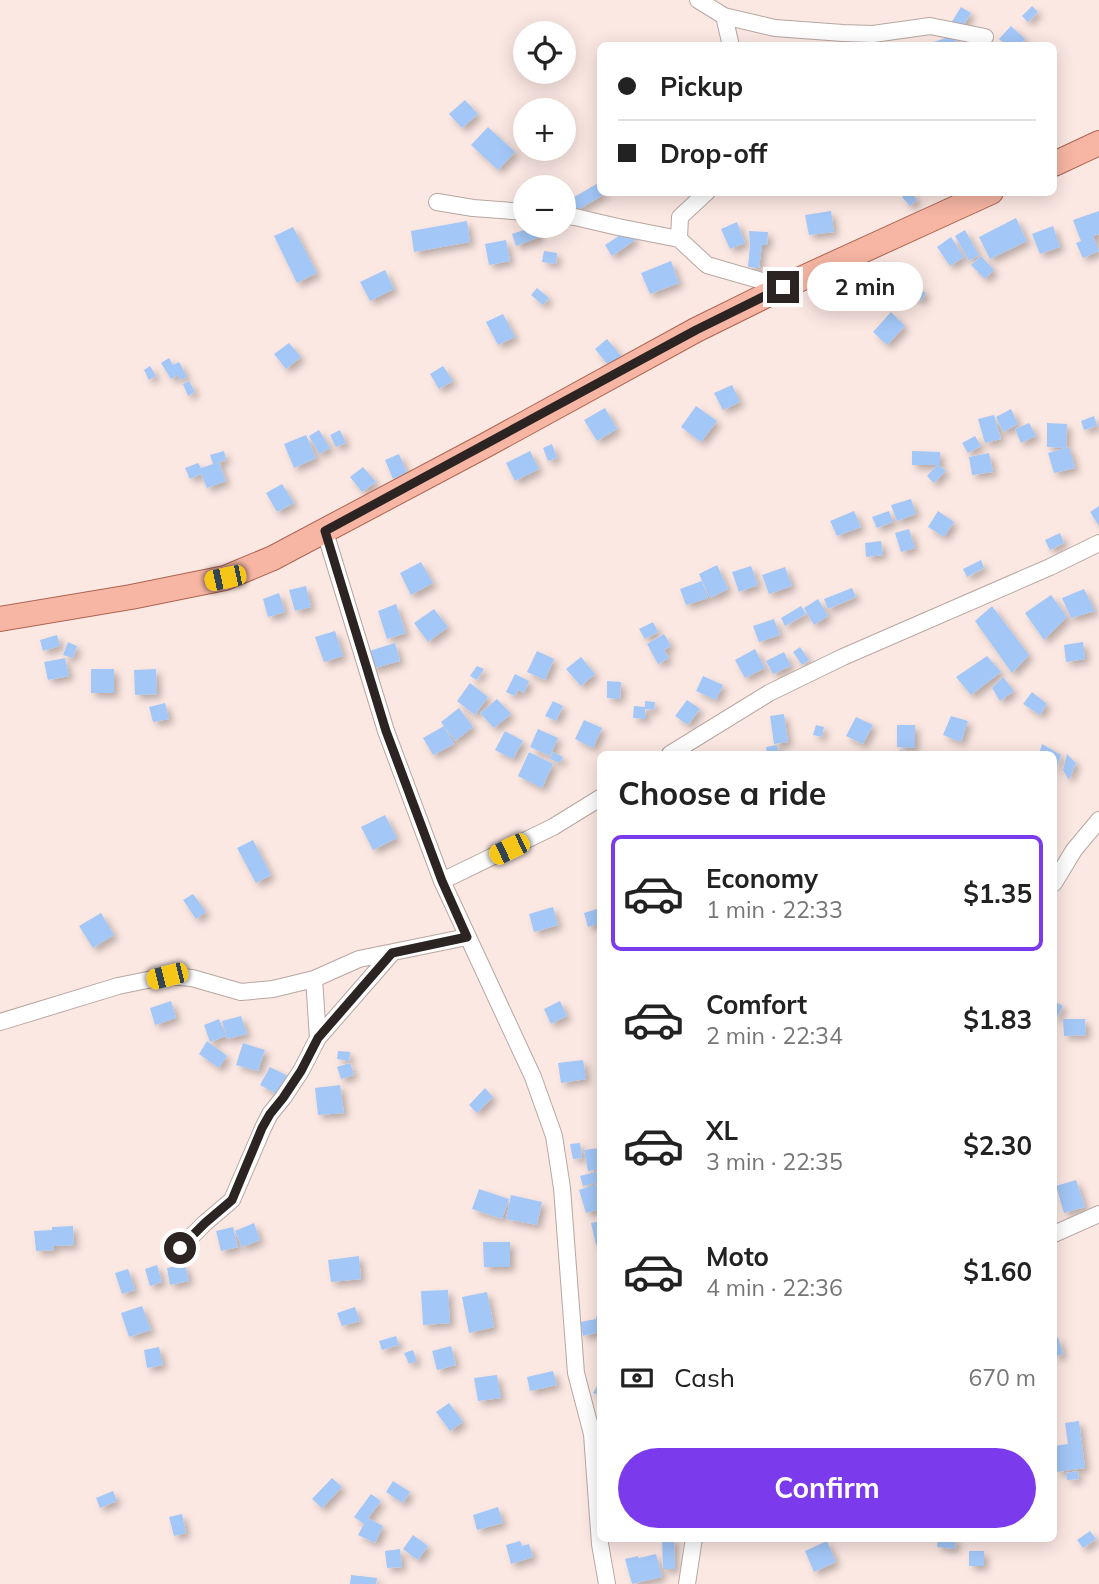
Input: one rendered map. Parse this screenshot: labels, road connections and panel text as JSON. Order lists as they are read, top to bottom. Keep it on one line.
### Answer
{"page":{"map_buttons":["+","−"],"banner":["Pickup","Drop-off"],"bubble":"2 min","heading":"Choose a ride","list":[{"name":"Economy","note":"1 min · 22:33","value":"$1.35"},{"name":"Comfort","note":"2 min · 22:34","value":"$1.83"},{"name":"XL","note":"3 min · 22:35","value":"$2.30"},{"name":"Moto","note":"4 min · 22:36","value":"$1.60"}],"pay":["Cash","670 m"],"buttons":"Confirm"}}
